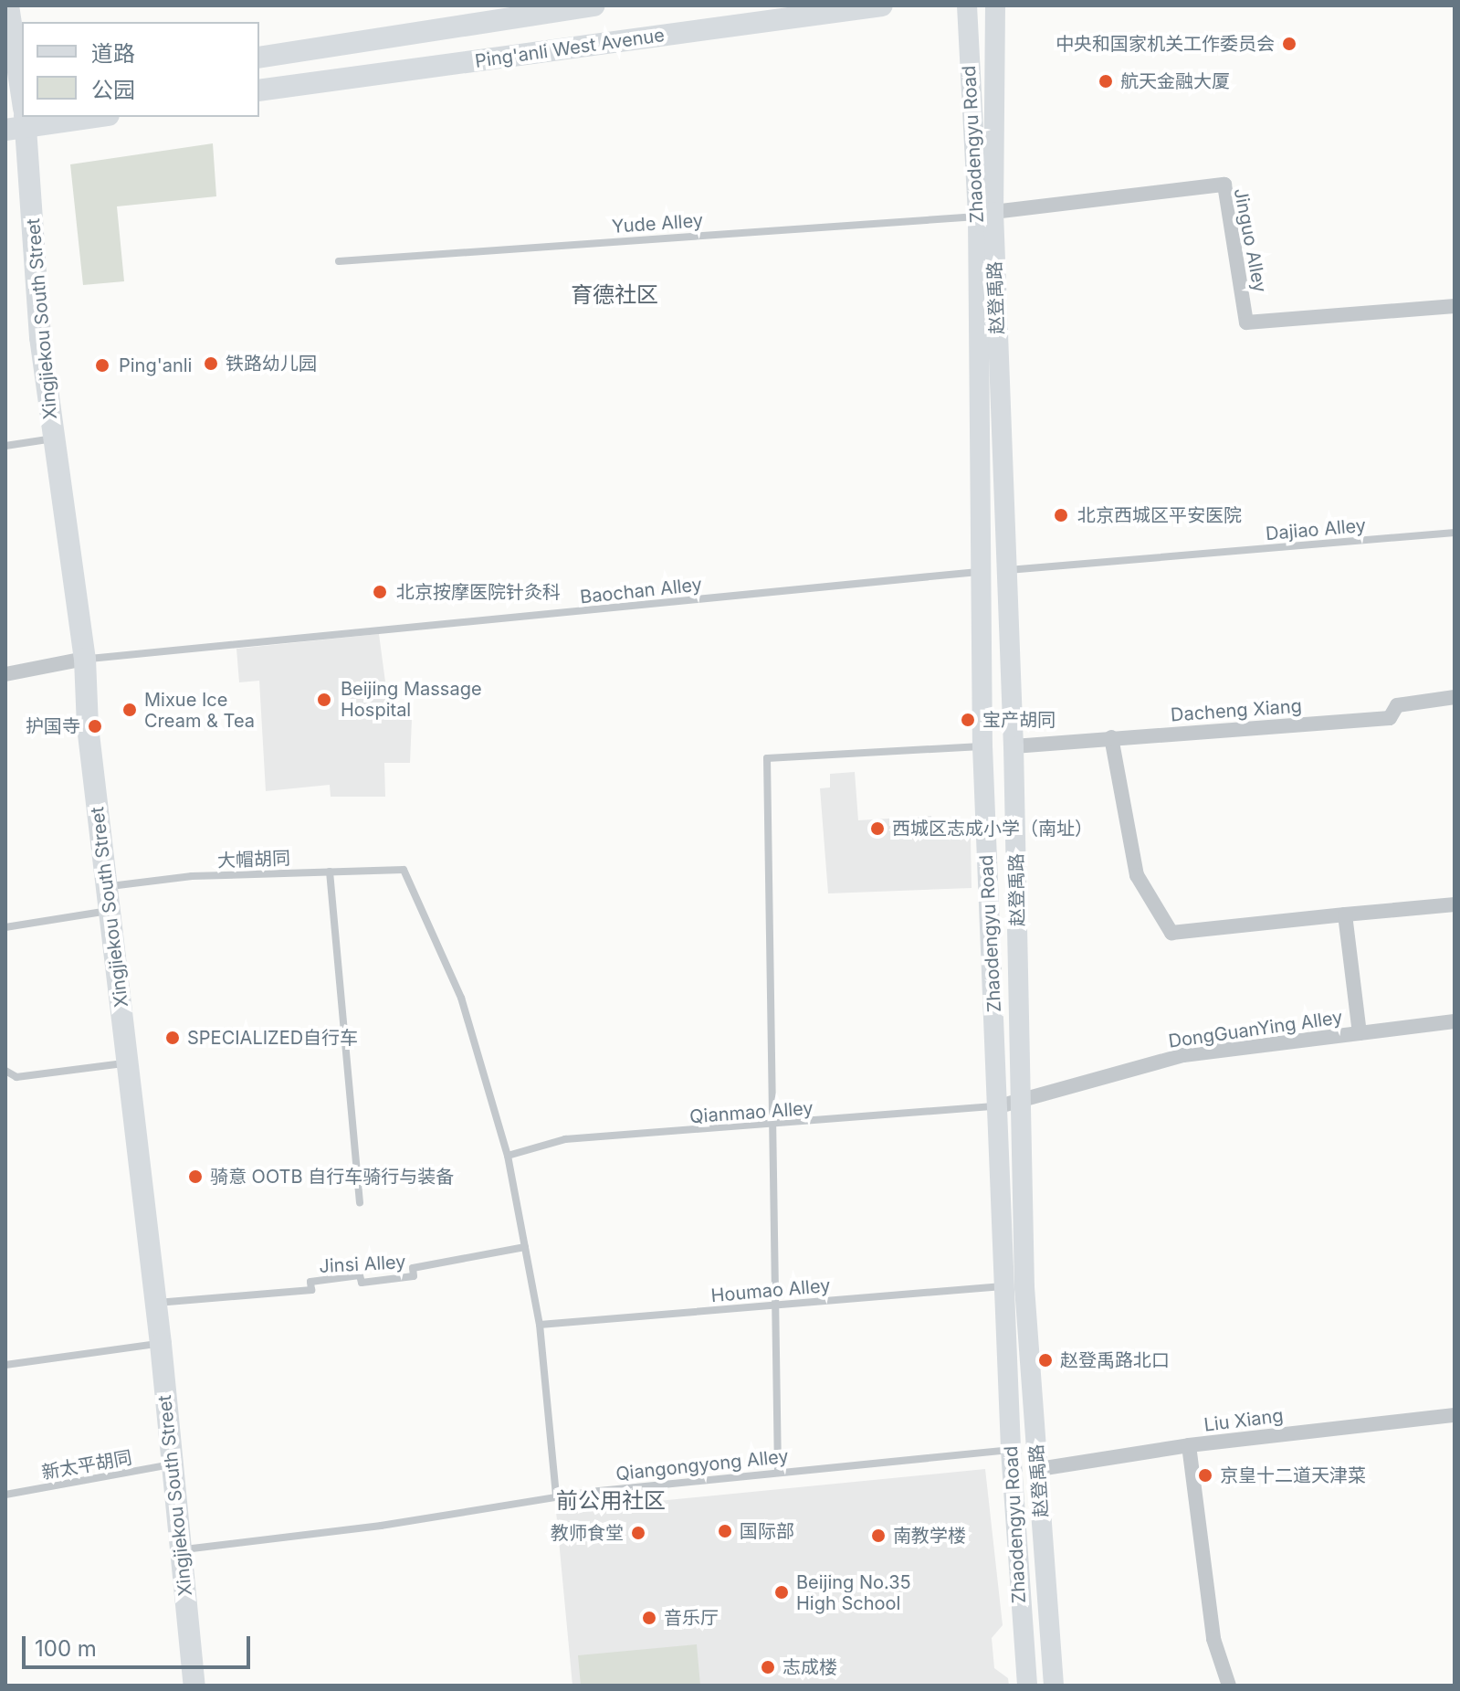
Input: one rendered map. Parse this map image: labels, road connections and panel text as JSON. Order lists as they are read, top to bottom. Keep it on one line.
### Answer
{"streets":{"main road":["Ping'anli West Avenue","Zhaodengyu Road","赵登禹路","Xingjiekou South Street"],"street":["Jinguo Alley","Dacheng Xiang","DongGuanYing Alley","Liu Xiang"],"lane":["Yude Alley","Dajiao Alley","Baochan Alley","大帽胡同","Qianmao Alley","Jinsi Alley","Houmao Alley","新太平胡同","Qiangongyong Alley"]},"crossings":[["Zhaodengyu Road","Yude Alley"],["Zhaodengyu Road","Jinguo Alley"],["Zhaodengyu Road","赵登禹路"],["Zhaodengyu Road","Baochan Alley"],["Zhaodengyu Road","DongGuanYing Alley"],["Zhaodengyu Road","Qianmao Alley"],["Zhaodengyu Road","Houmao Alley"],["Zhaodengyu Road","Qiangongyong Alley"],["Yude Alley","Jinguo Alley"],["Yude Alley","赵登禹路"],["Jinguo Alley","赵登禹路"],["赵登禹路","Dajiao Alley"],["赵登禹路","Dacheng Xiang"],["赵登禹路","DongGuanYing Alley"],["赵登禹路","Liu Xiang"],["Xingjiekou South Street","Baochan Alley"],["Xingjiekou South Street","大帽胡同"],["Xingjiekou South Street","Jinsi Alley"],["Xingjiekou South Street","新太平胡同"],["Xingjiekou South Street","Qiangongyong Alley"],["大帽胡同","Qianmao Alley"],["DongGuanYing Alley","Qianmao Alley"]],"districts":["育德社区","前公用社区"],"places":["中央和国家机关工作委员会","航天金融大厦","铁路幼儿园","Ping'anli","北京西城区平安医院","北京按摩医院针灸科","Beijing Massage Hospital","Mixue Ice Cream & Tea","宝产胡同","护国寺","西城区志成小学（南址）","SPECIALIZED自行车","骑意 OOTB 自行车骑行与装备","赵登禹路北口","京皇十二道天津菜","国际部","教师食堂","南教学楼","Beijing No.35 High School","音乐厅","志成楼"],"legend":["道路","公园"],"scale_bar":"100 m"}
